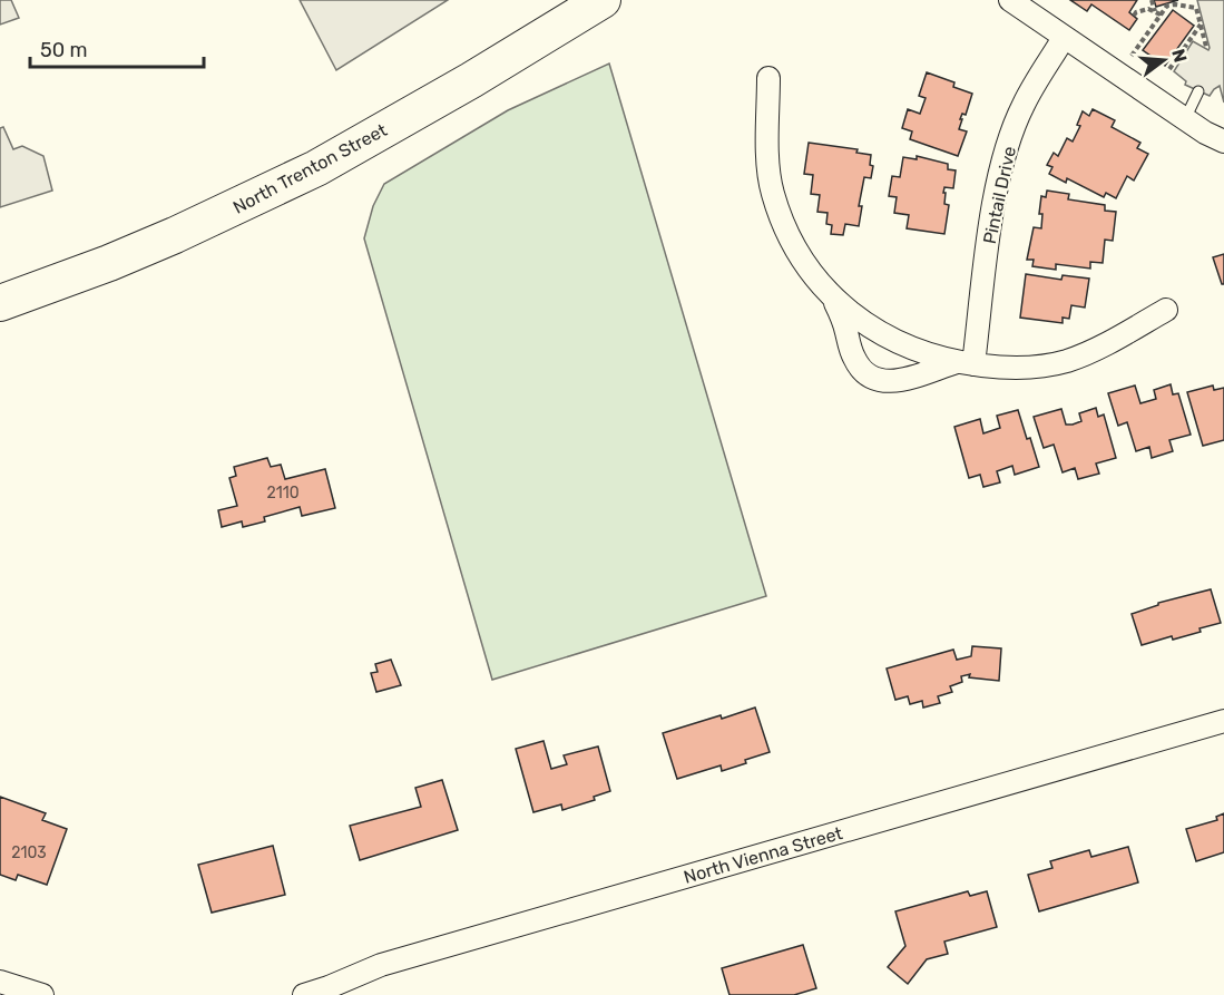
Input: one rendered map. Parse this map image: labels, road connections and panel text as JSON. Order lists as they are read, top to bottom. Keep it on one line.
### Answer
{"streets":{"highway":["North Trenton Street"],"street":["Pintail Drive","North Vienna Street"]},"house_numbers":["2110","2103"],"scale_bar":"50 m","north":"right"}
